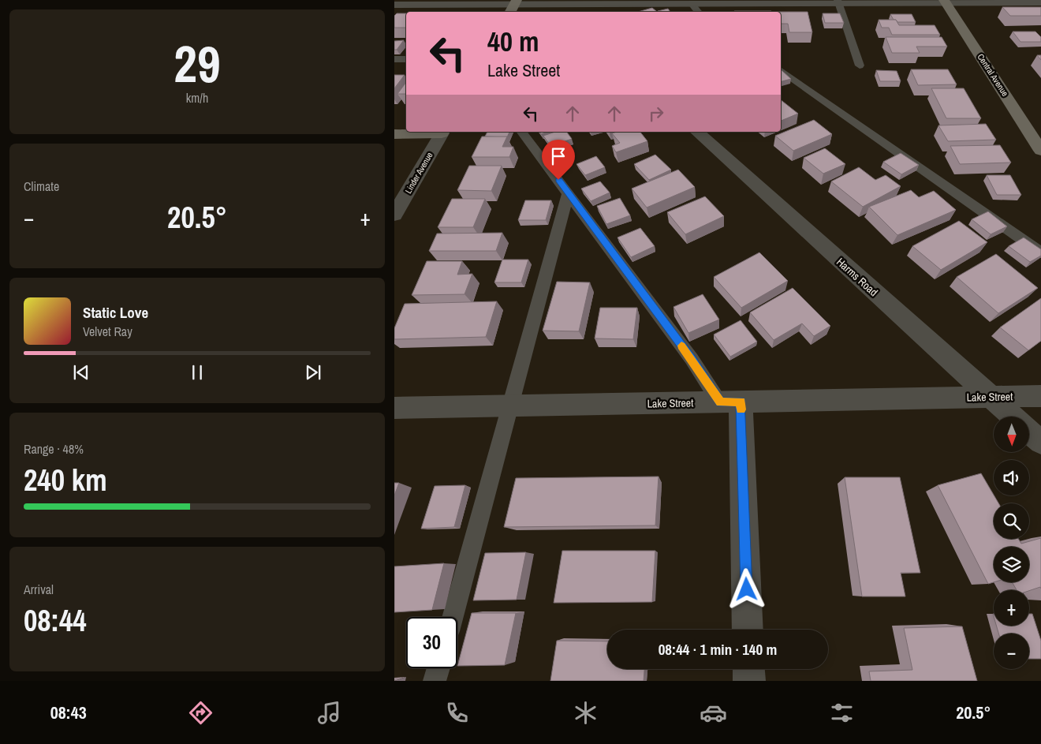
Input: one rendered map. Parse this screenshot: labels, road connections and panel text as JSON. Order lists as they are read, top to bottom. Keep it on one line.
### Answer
{"streets":{"main road":["Central Avenue"],"street":["Linder Avenue","Harms Road","Lake Street"]},"crossings":[["Harms Road","Lake Street"]],"north":"bottom","page":{"tile":[["29","km/h"],"Climate",["Range · 48%","240 km"],["Arrival","08:44"]],"turn":["40 m","Lake Street"],"heat":["−","20.5°","+"],"song":["Static Love","Velvet Ray"],"map_buttons":["+","−"],"limit":"30","trip":"08:44 · 1 min · 140 m","tabs":["08:43","20.5°"]}}
